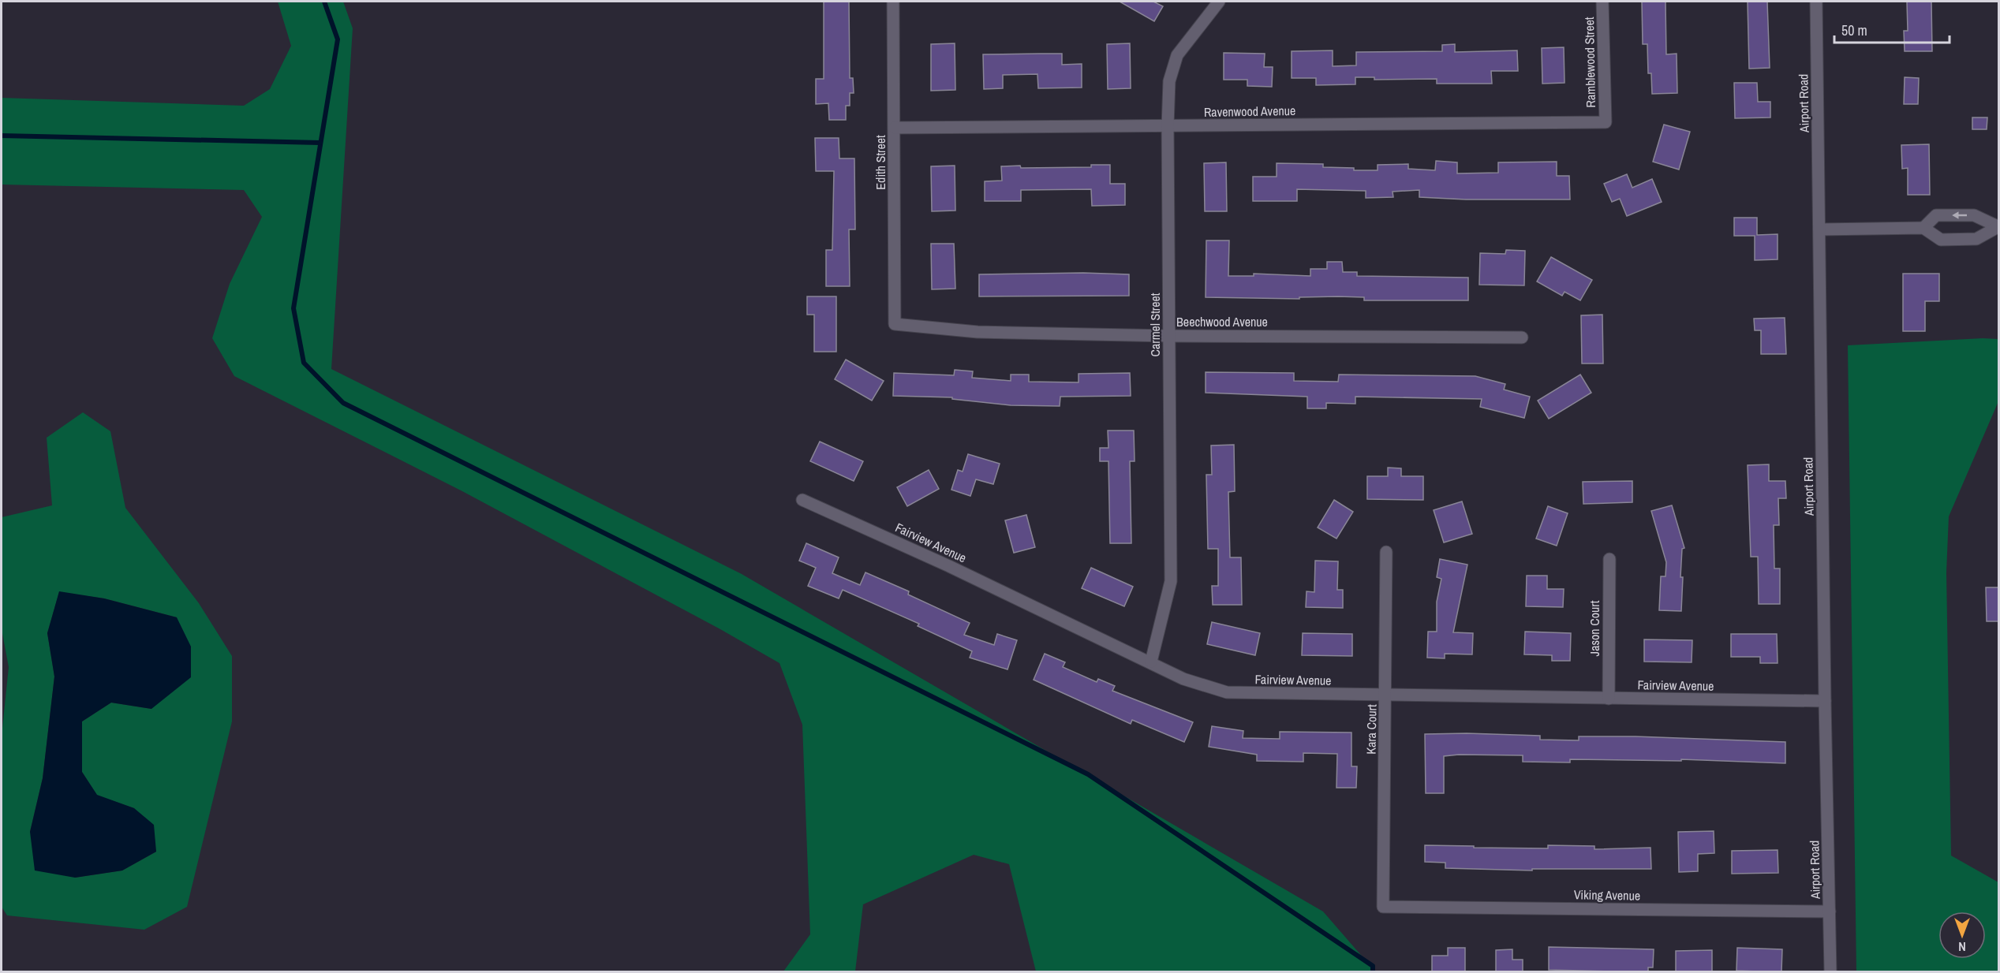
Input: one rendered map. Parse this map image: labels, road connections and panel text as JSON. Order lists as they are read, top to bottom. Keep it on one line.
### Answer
{"streets":{"street":["Ramblewood Street","Airport Road","Ravenwood Avenue","Edith Street","Beechwood Avenue","Carmel Street","Fairview Avenue","Jason Court","Kara Court","Viking Avenue"]},"crossings":[["Ramblewood Street","Ravenwood Avenue"],["Airport Road","Fairview Avenue"],["Airport Road","Viking Avenue"],["Ravenwood Avenue","Edith Street"],["Ravenwood Avenue","Carmel Street"],["Edith Street","Beechwood Avenue"],["Beechwood Avenue","Carmel Street"],["Carmel Street","Fairview Avenue"],["Fairview Avenue","Jason Court"],["Fairview Avenue","Kara Court"],["Kara Court","Viking Avenue"]],"scale_bar":"50 m","north":"bottom"}
